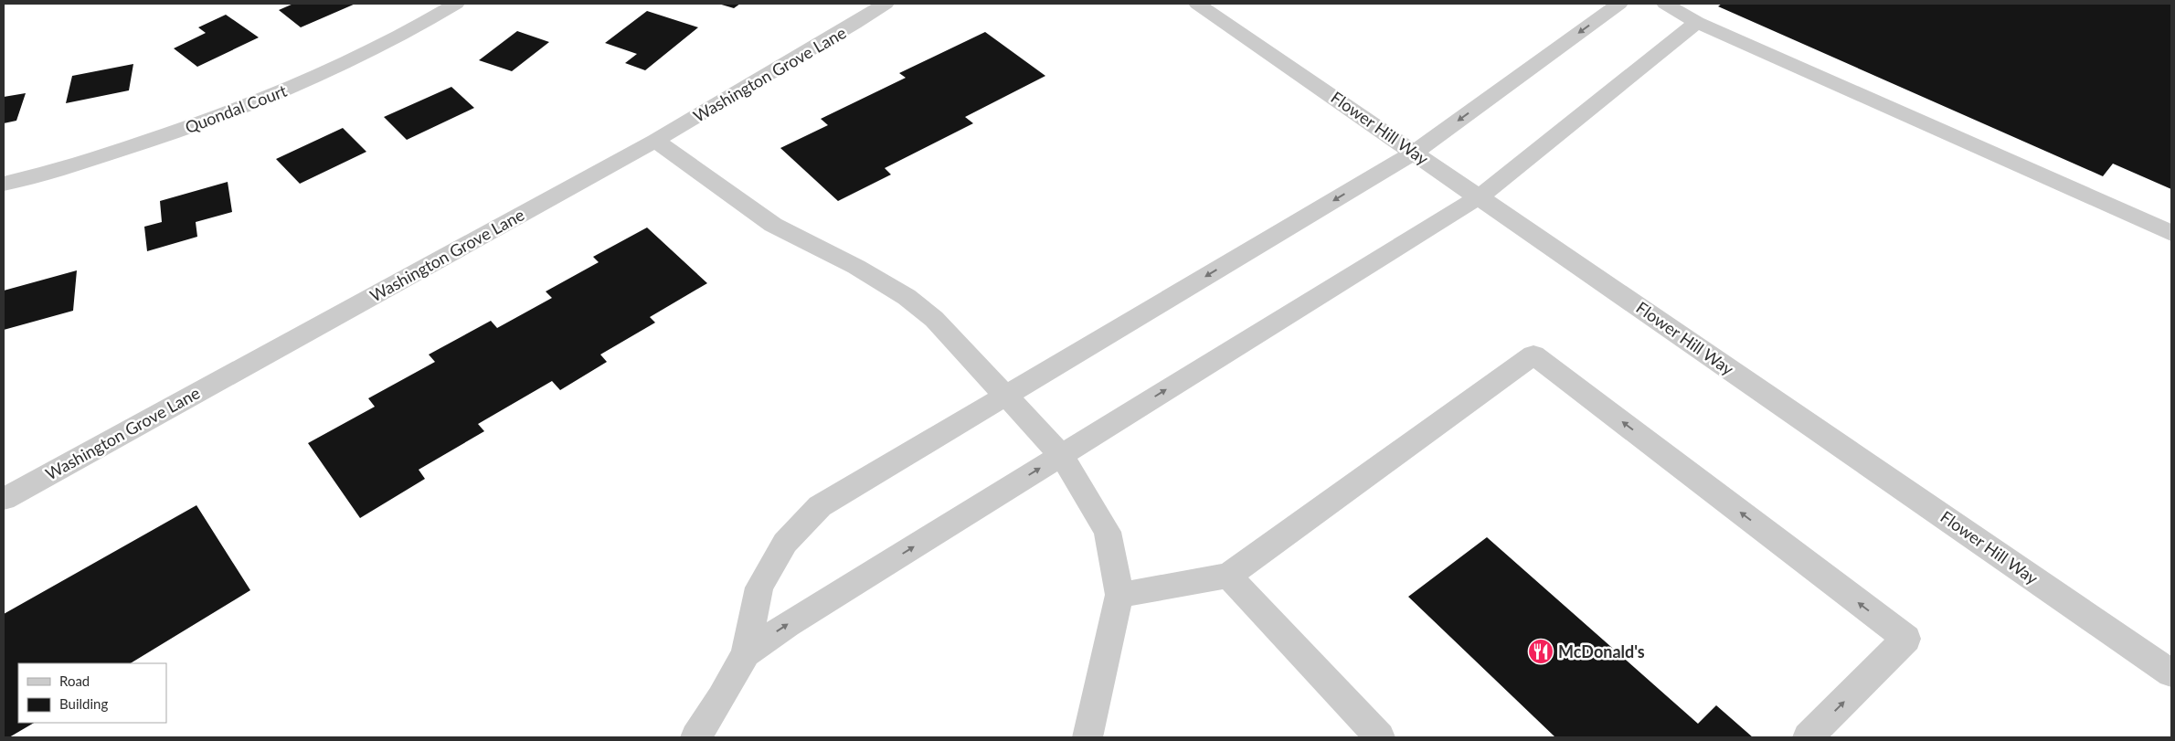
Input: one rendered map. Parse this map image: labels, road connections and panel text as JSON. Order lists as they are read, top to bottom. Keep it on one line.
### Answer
{"streets":{"street":["Washington Grove Lane","Quondal Court","Flower Hill Way"]},"places":{"restaurant":["McDonald's"]},"legend":["Road","Building"]}
